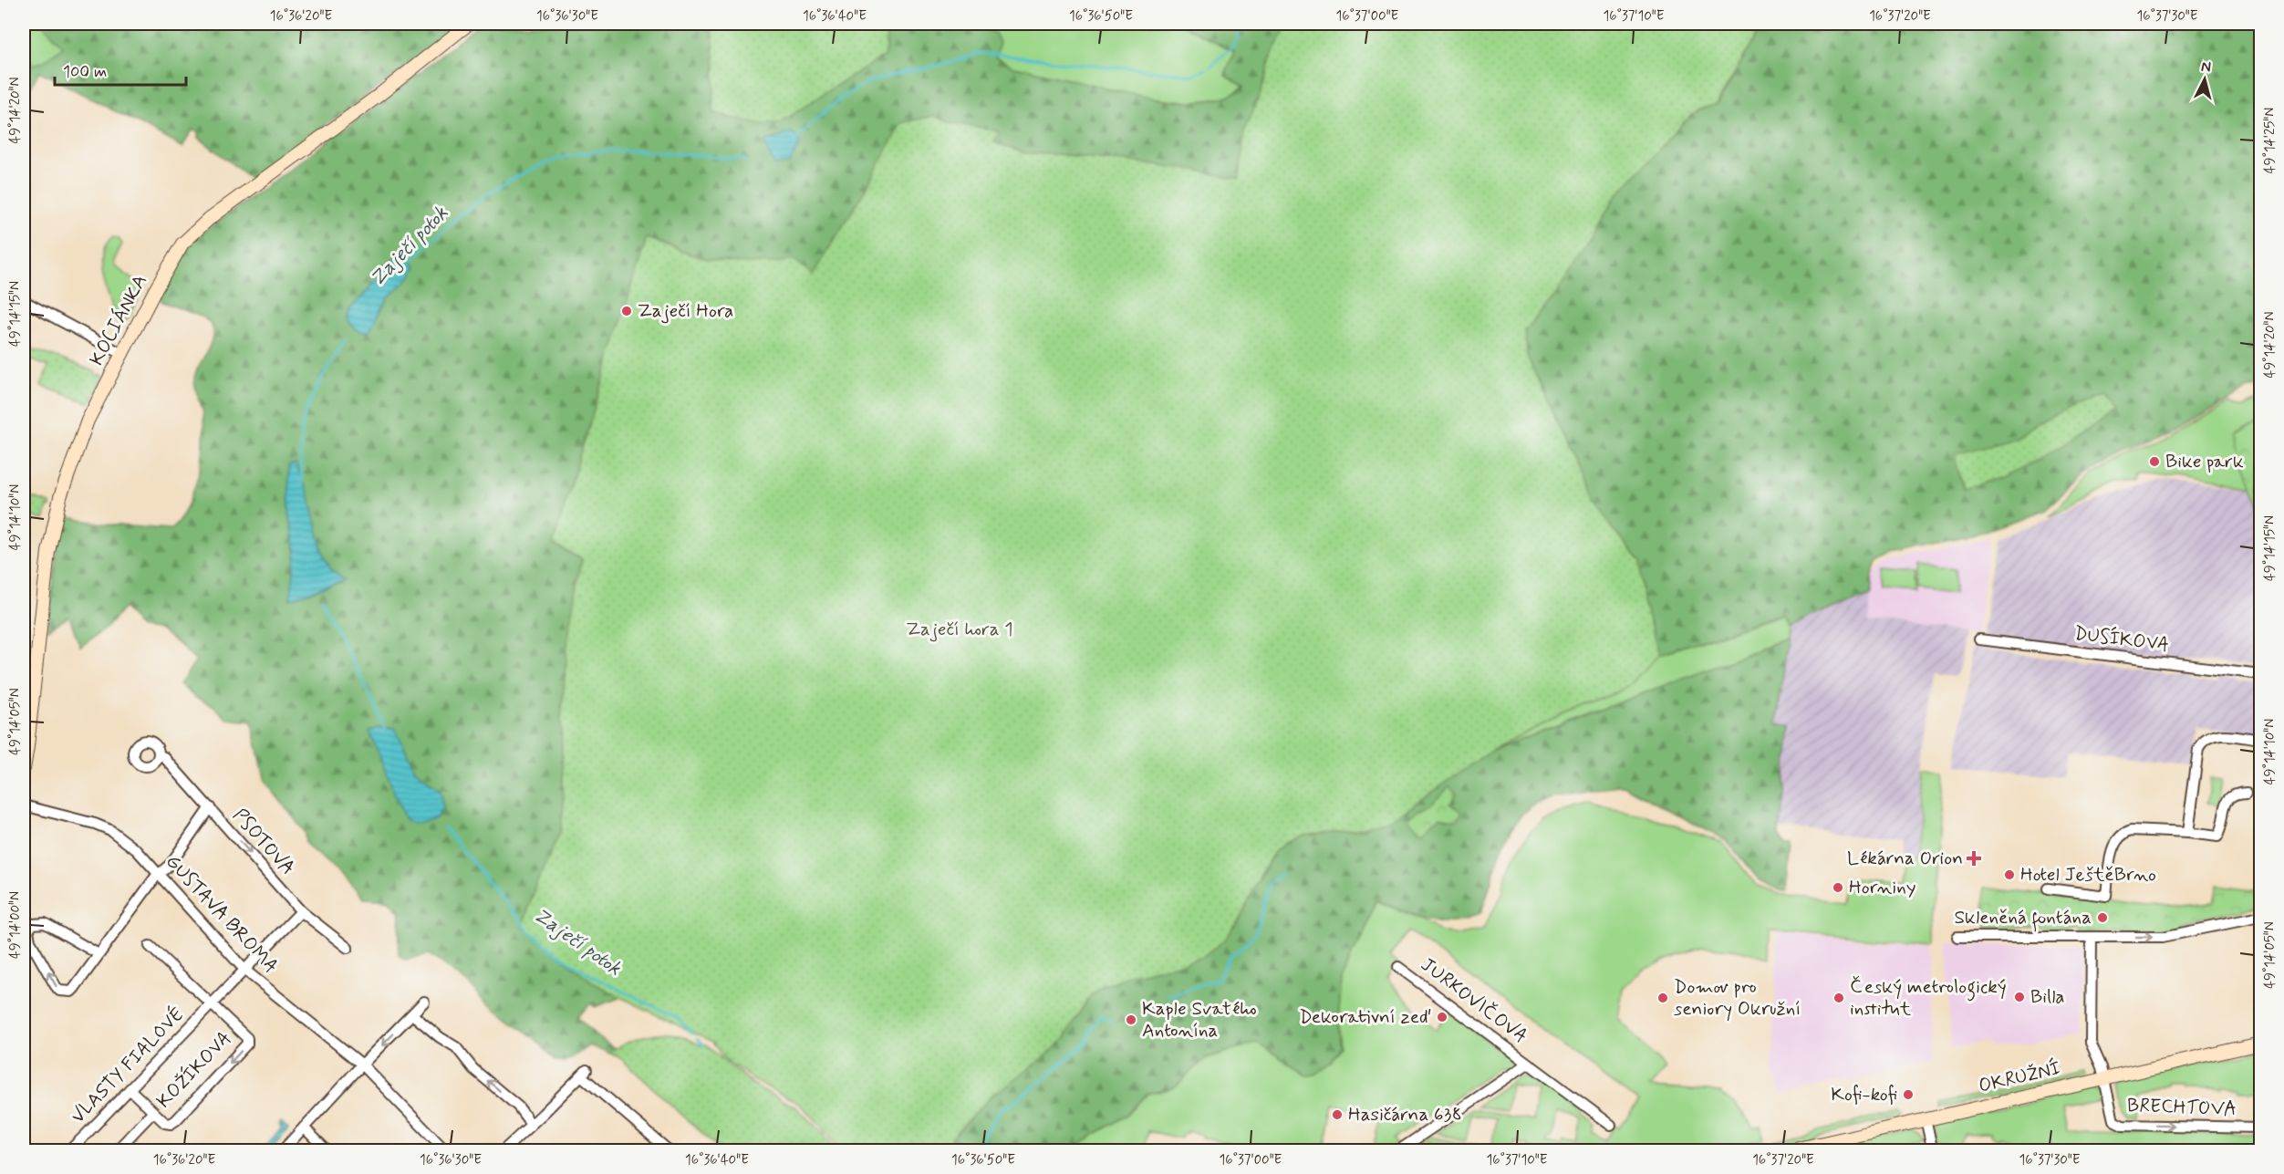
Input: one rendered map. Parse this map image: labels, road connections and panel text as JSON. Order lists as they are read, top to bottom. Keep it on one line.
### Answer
{"streets":{"street":["KOCIÁNKA","DUSÍKOVA","PSOTOVA","GUSTAVA BROMA","JURKOVIČOVA","VLASTY FIALOVÉ","KOŽÍKOVA","OKRUŽNÍ","BRECHTOVA"]},"crossings":[["PSOTOVA","VLASTY FIALOVÉ"],["GUSTAVA BROMA","VLASTY FIALOVÉ"],["VLASTY FIALOVÉ","KOŽÍKOVA"],["OKRUŽNÍ","BRECHTOVA"]],"one_way":["PSOTOVA","BRECHTOVA"],"water":["Zaječí potok"],"parks":["Zaječí hora 1"],"places":{"other":["Zaječí Hora","Bike park","Hotel JeštěBrno","Horniny","Skleněná fontána","Billa","Domov pro seniory Okružní","Český metrologický institut","Dekorativní zeď","Kaple Svatého Antonína","Kofi-kofi","Hasičárna 638"],"health":["Lékárna Orion"]},"scale_bar":"100 m","north":"top","coordinates":["16°36'20\"E","16°36'30\"E","16°36'40\"E","16°36'50\"E","16°37'00\"E","16°37'10\"E","16°37'20\"E","16°37'30\"E","49°14'20\"N","49°14'25\"N","49°14'15\"N","49°14'10\"N","49°14'05\"N","49°14'00\"N"]}
